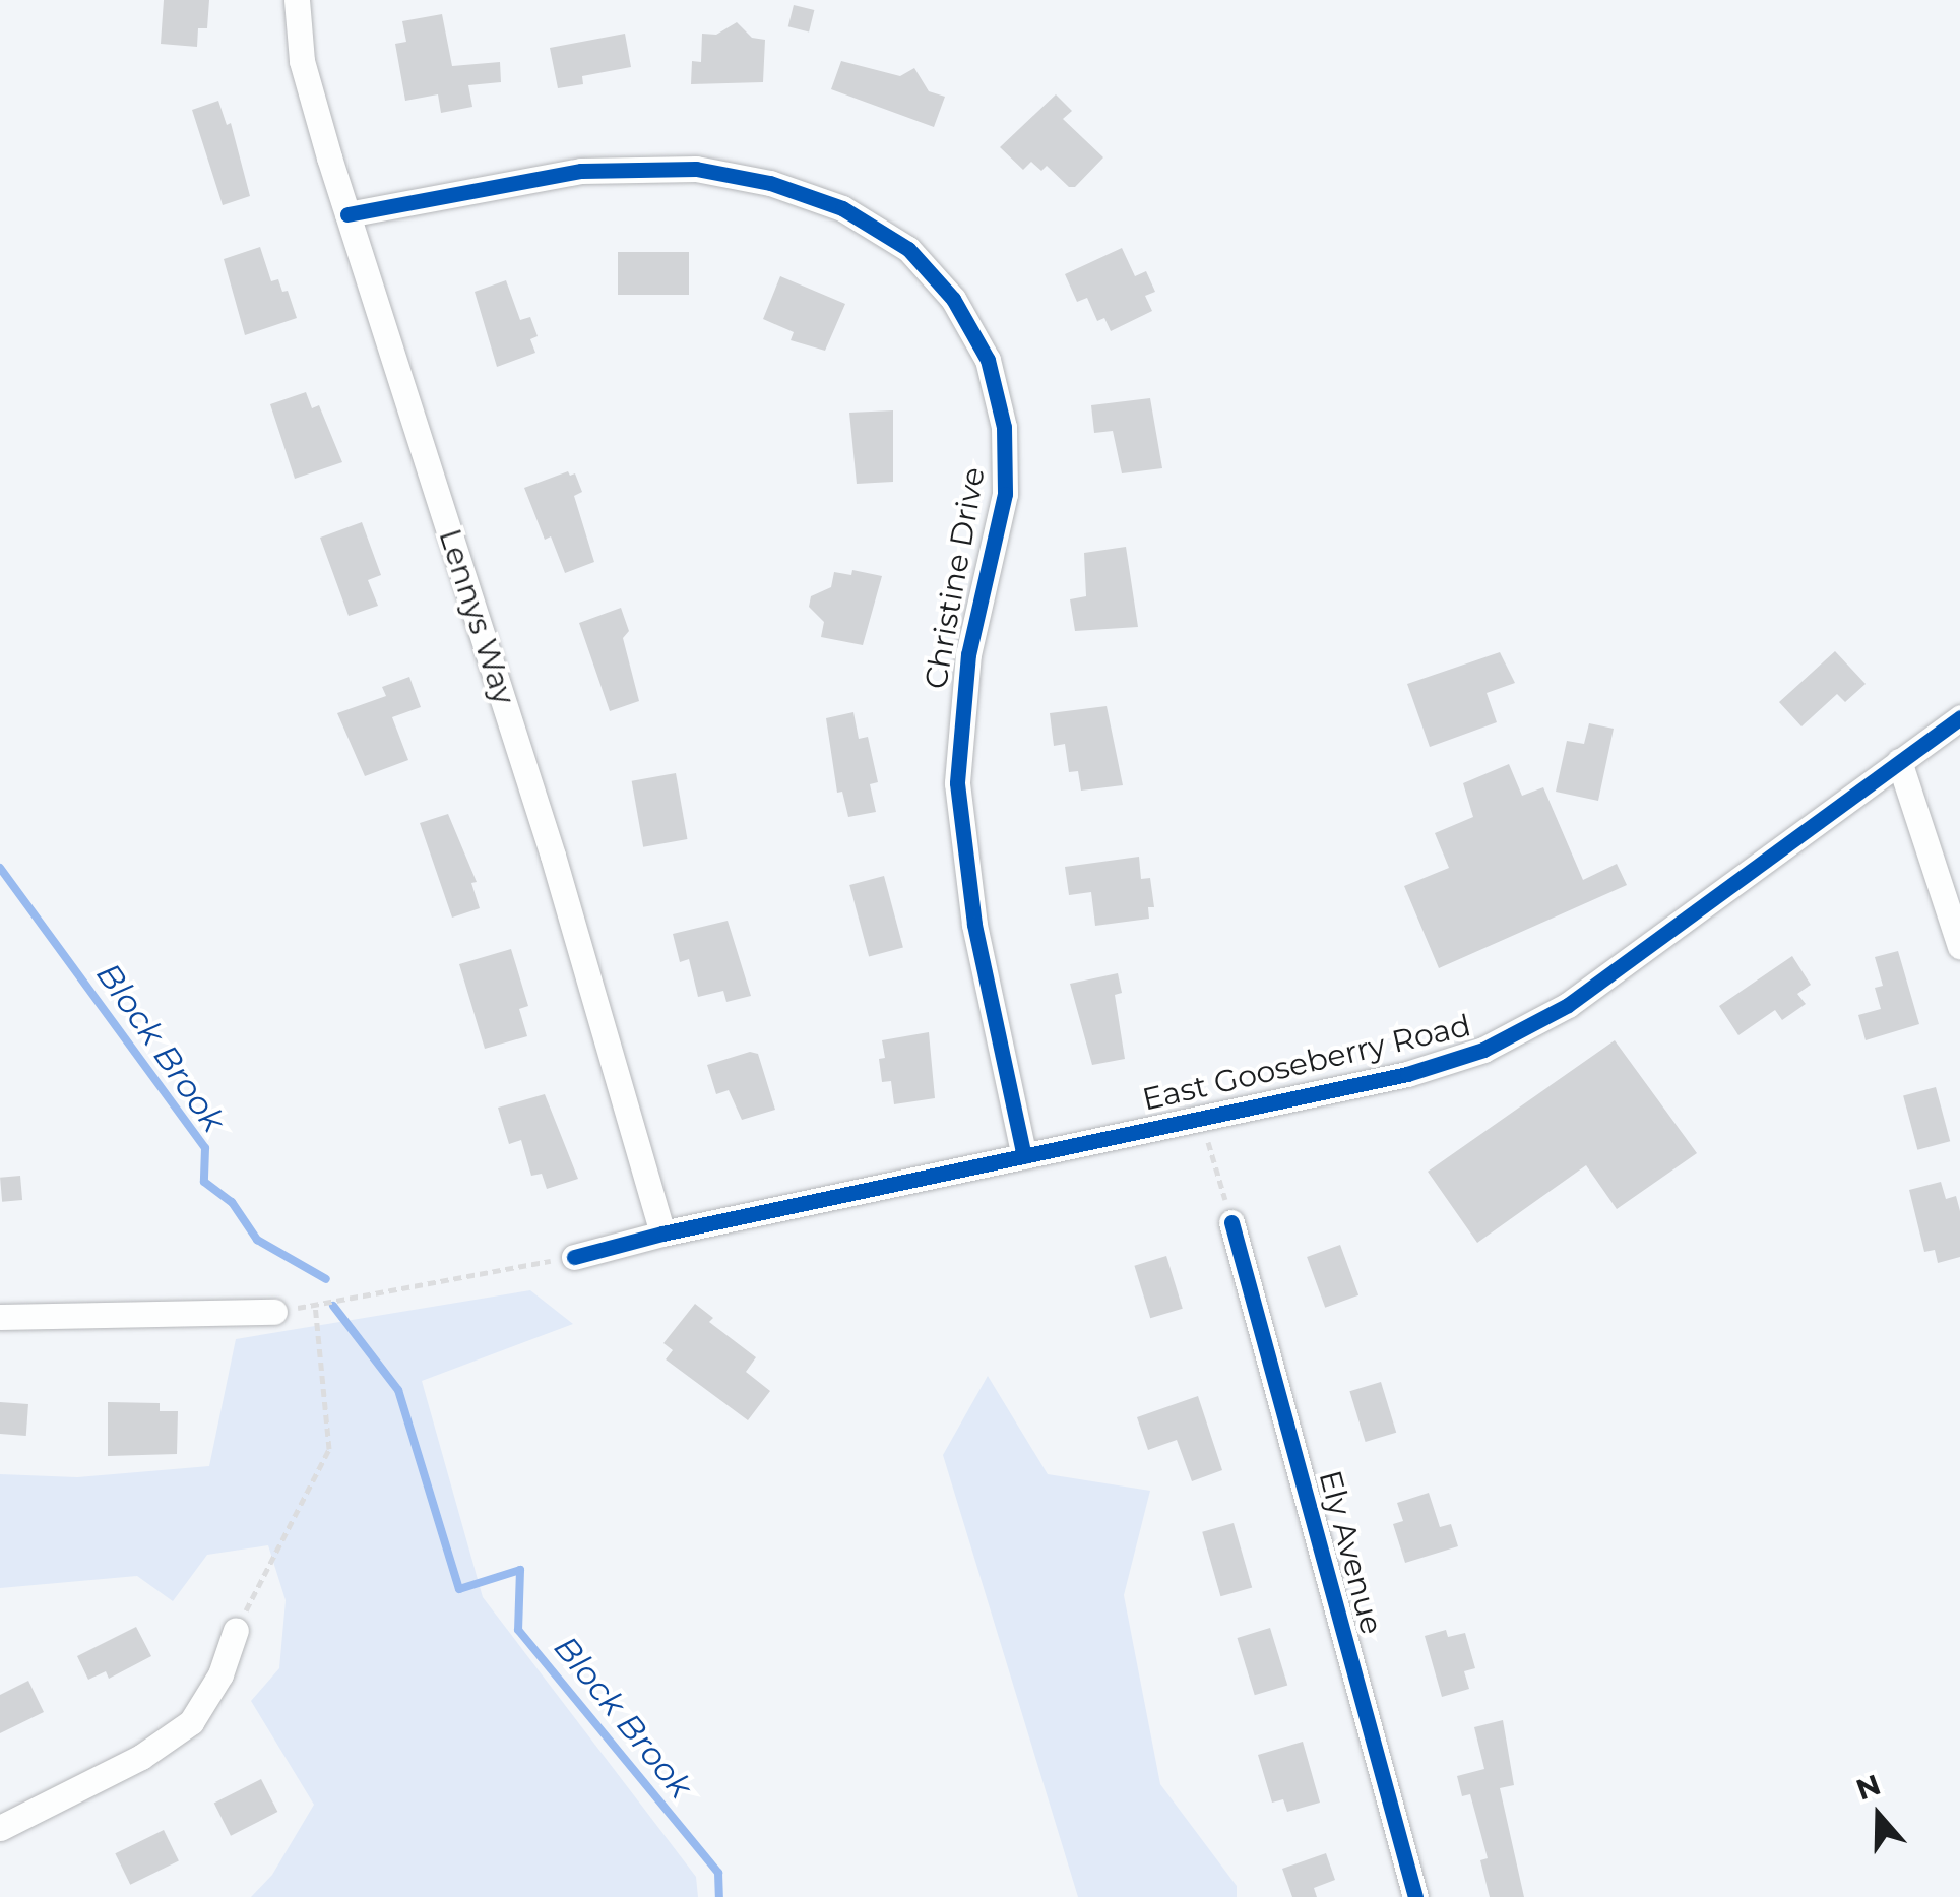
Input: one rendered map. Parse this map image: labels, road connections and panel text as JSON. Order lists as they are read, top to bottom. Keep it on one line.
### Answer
{"streets":{"street":["Christine Drive","Lennys Way","East Gooseberry Road","Ely Avenue"]},"crossings":[["Christine Drive","Lennys Way"],["Christine Drive","East Gooseberry Road"],["Lennys Way","East Gooseberry Road"]],"water":["Block Brook"],"north":"top"}
